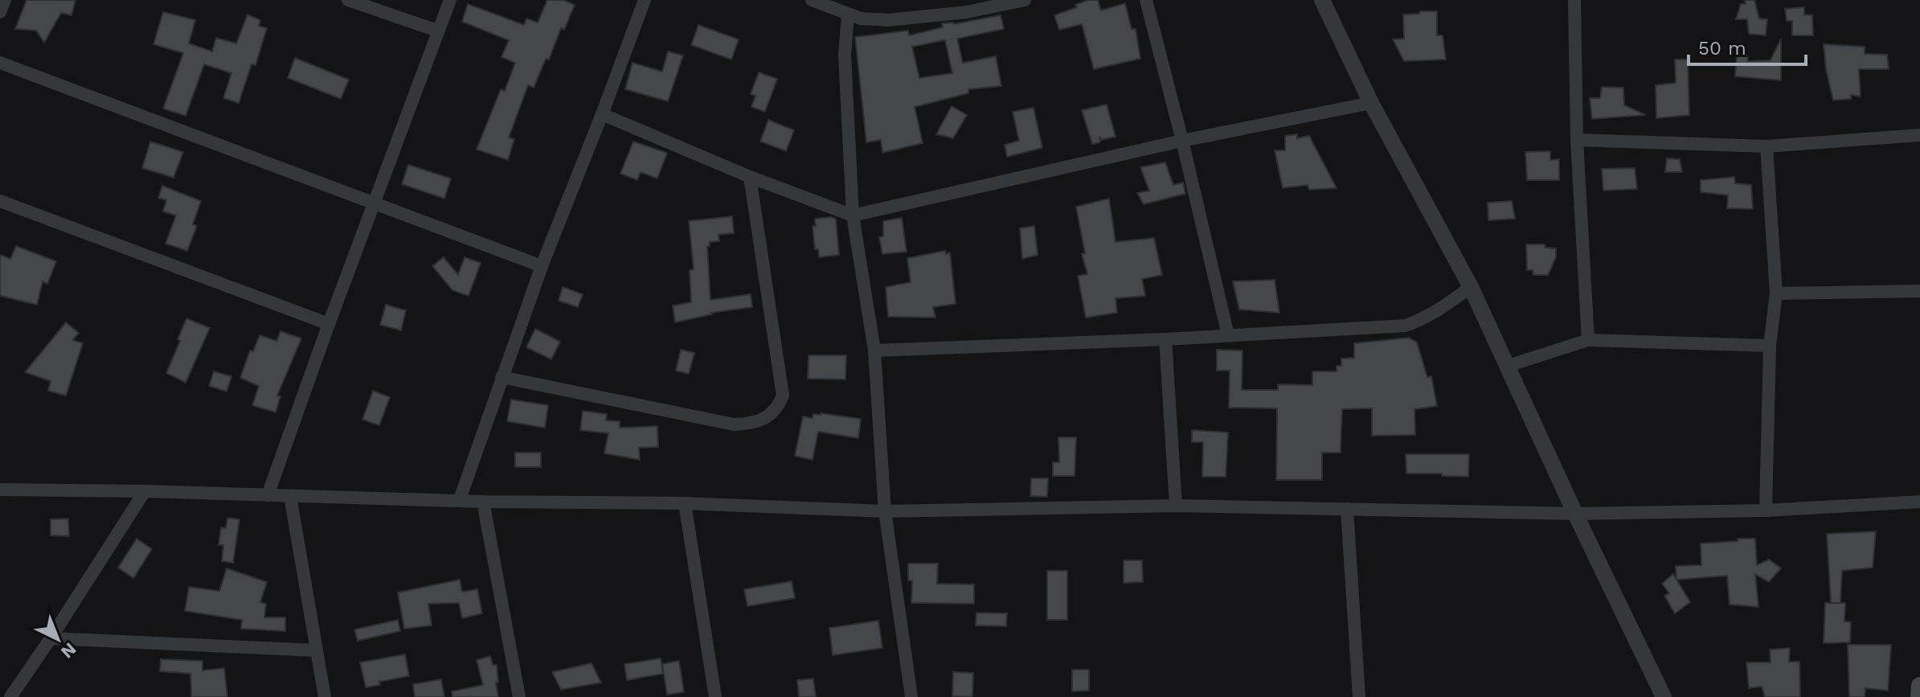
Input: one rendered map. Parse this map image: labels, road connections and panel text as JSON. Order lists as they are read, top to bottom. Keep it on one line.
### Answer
{"scale_bar":"50 m","north":"bottom right"}
